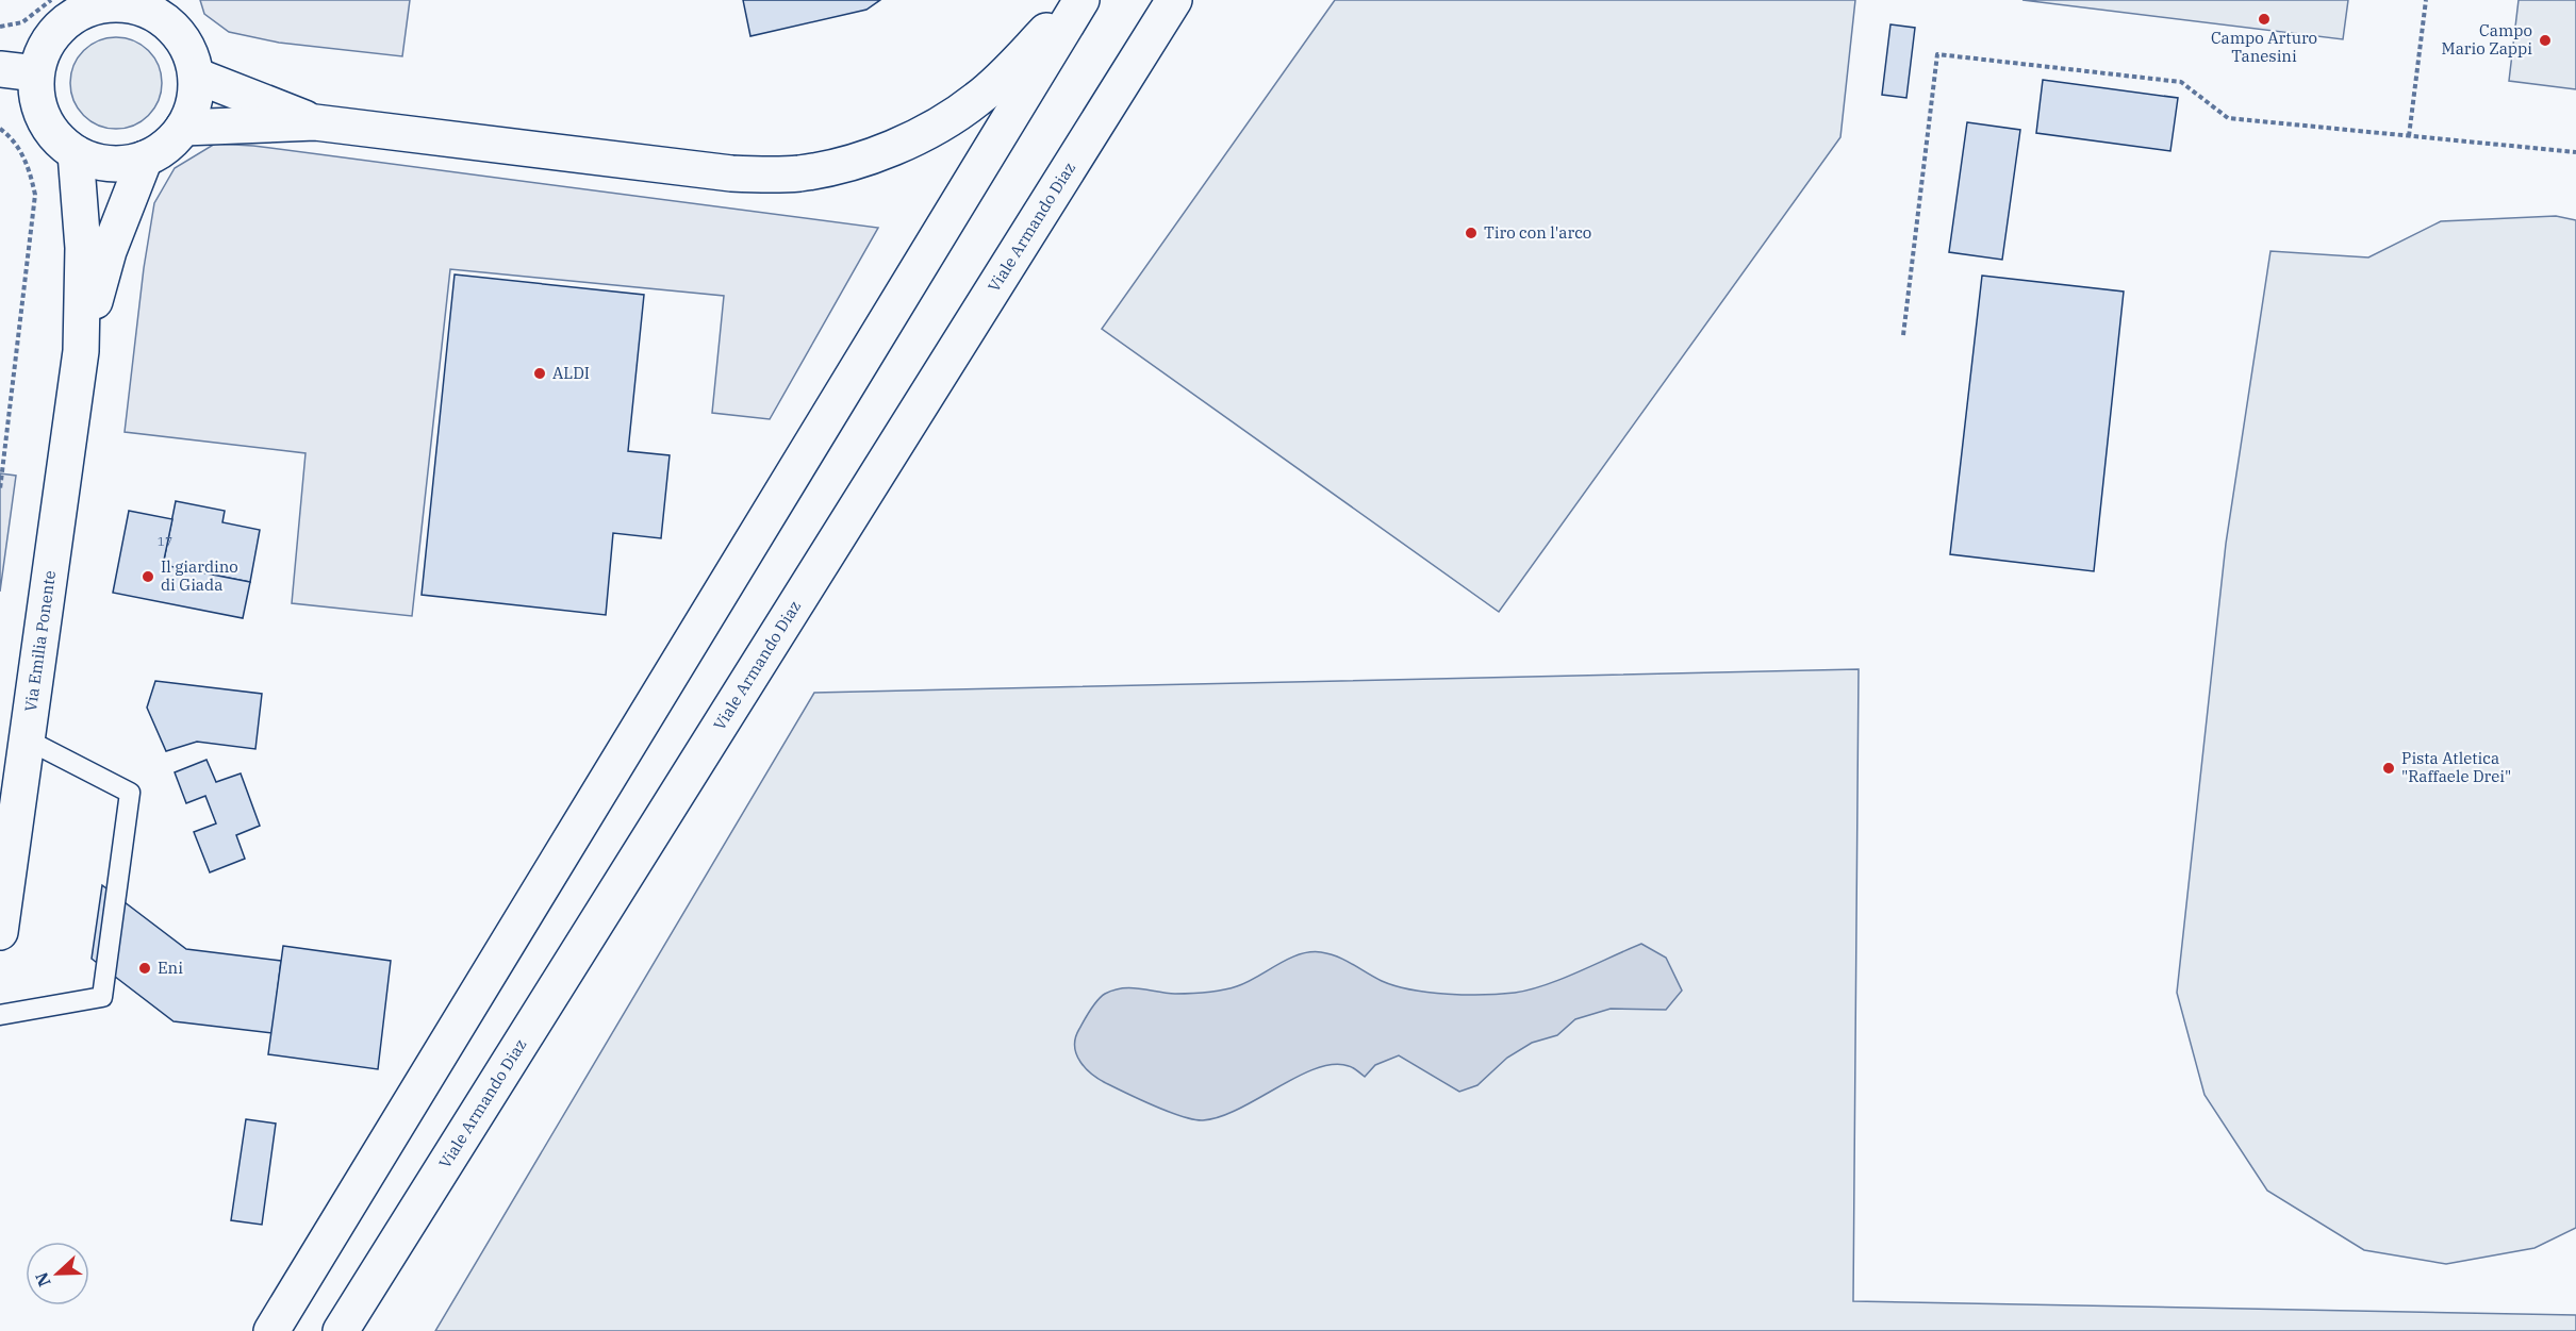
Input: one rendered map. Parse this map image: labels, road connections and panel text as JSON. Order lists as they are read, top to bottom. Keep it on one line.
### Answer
{"streets":{"main road":["Viale Armando Diaz","Via Emilia Ponente"]},"places":["Campo Arturo Tanesini","Campo Mario Zappi","Tiro con l'arco","ALDI","Il giardino di Giada","Pista Atletica \"Raffaele Drei\"","Eni"],"house_numbers":["17"],"north":"left"}
